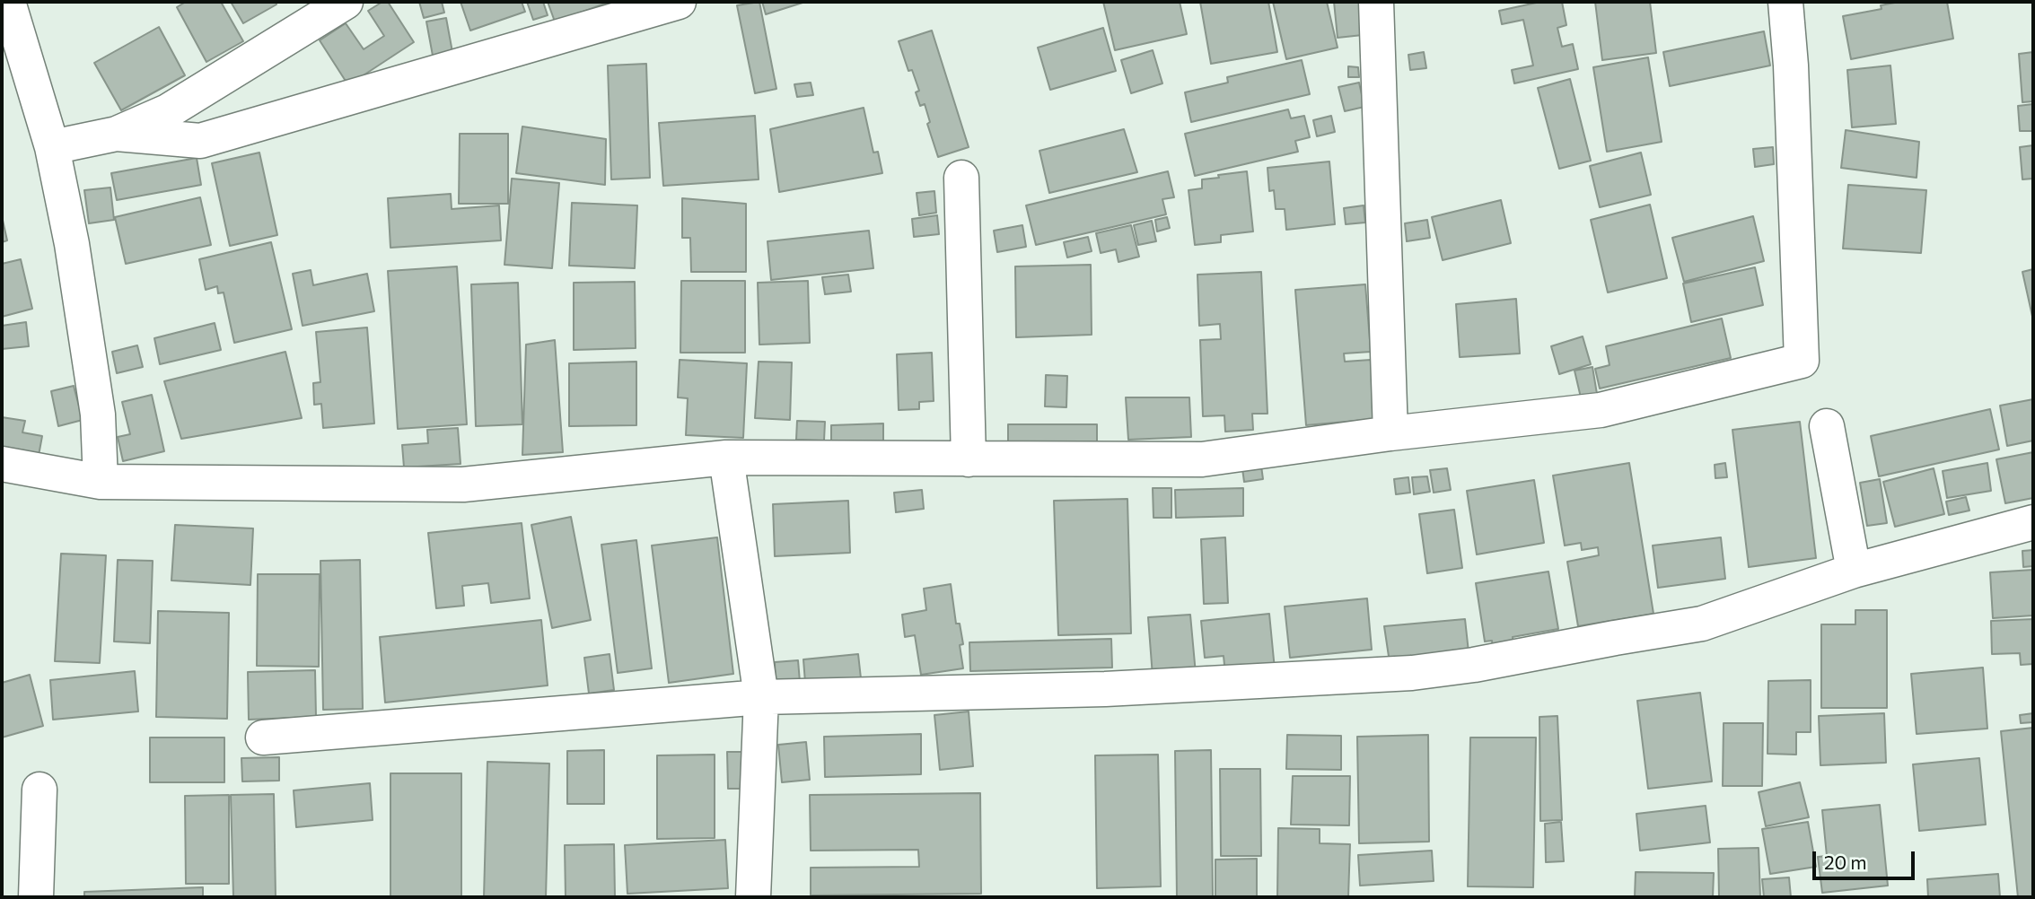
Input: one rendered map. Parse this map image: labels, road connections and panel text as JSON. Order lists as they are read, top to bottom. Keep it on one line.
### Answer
{"scale_bar":"20 m"}
